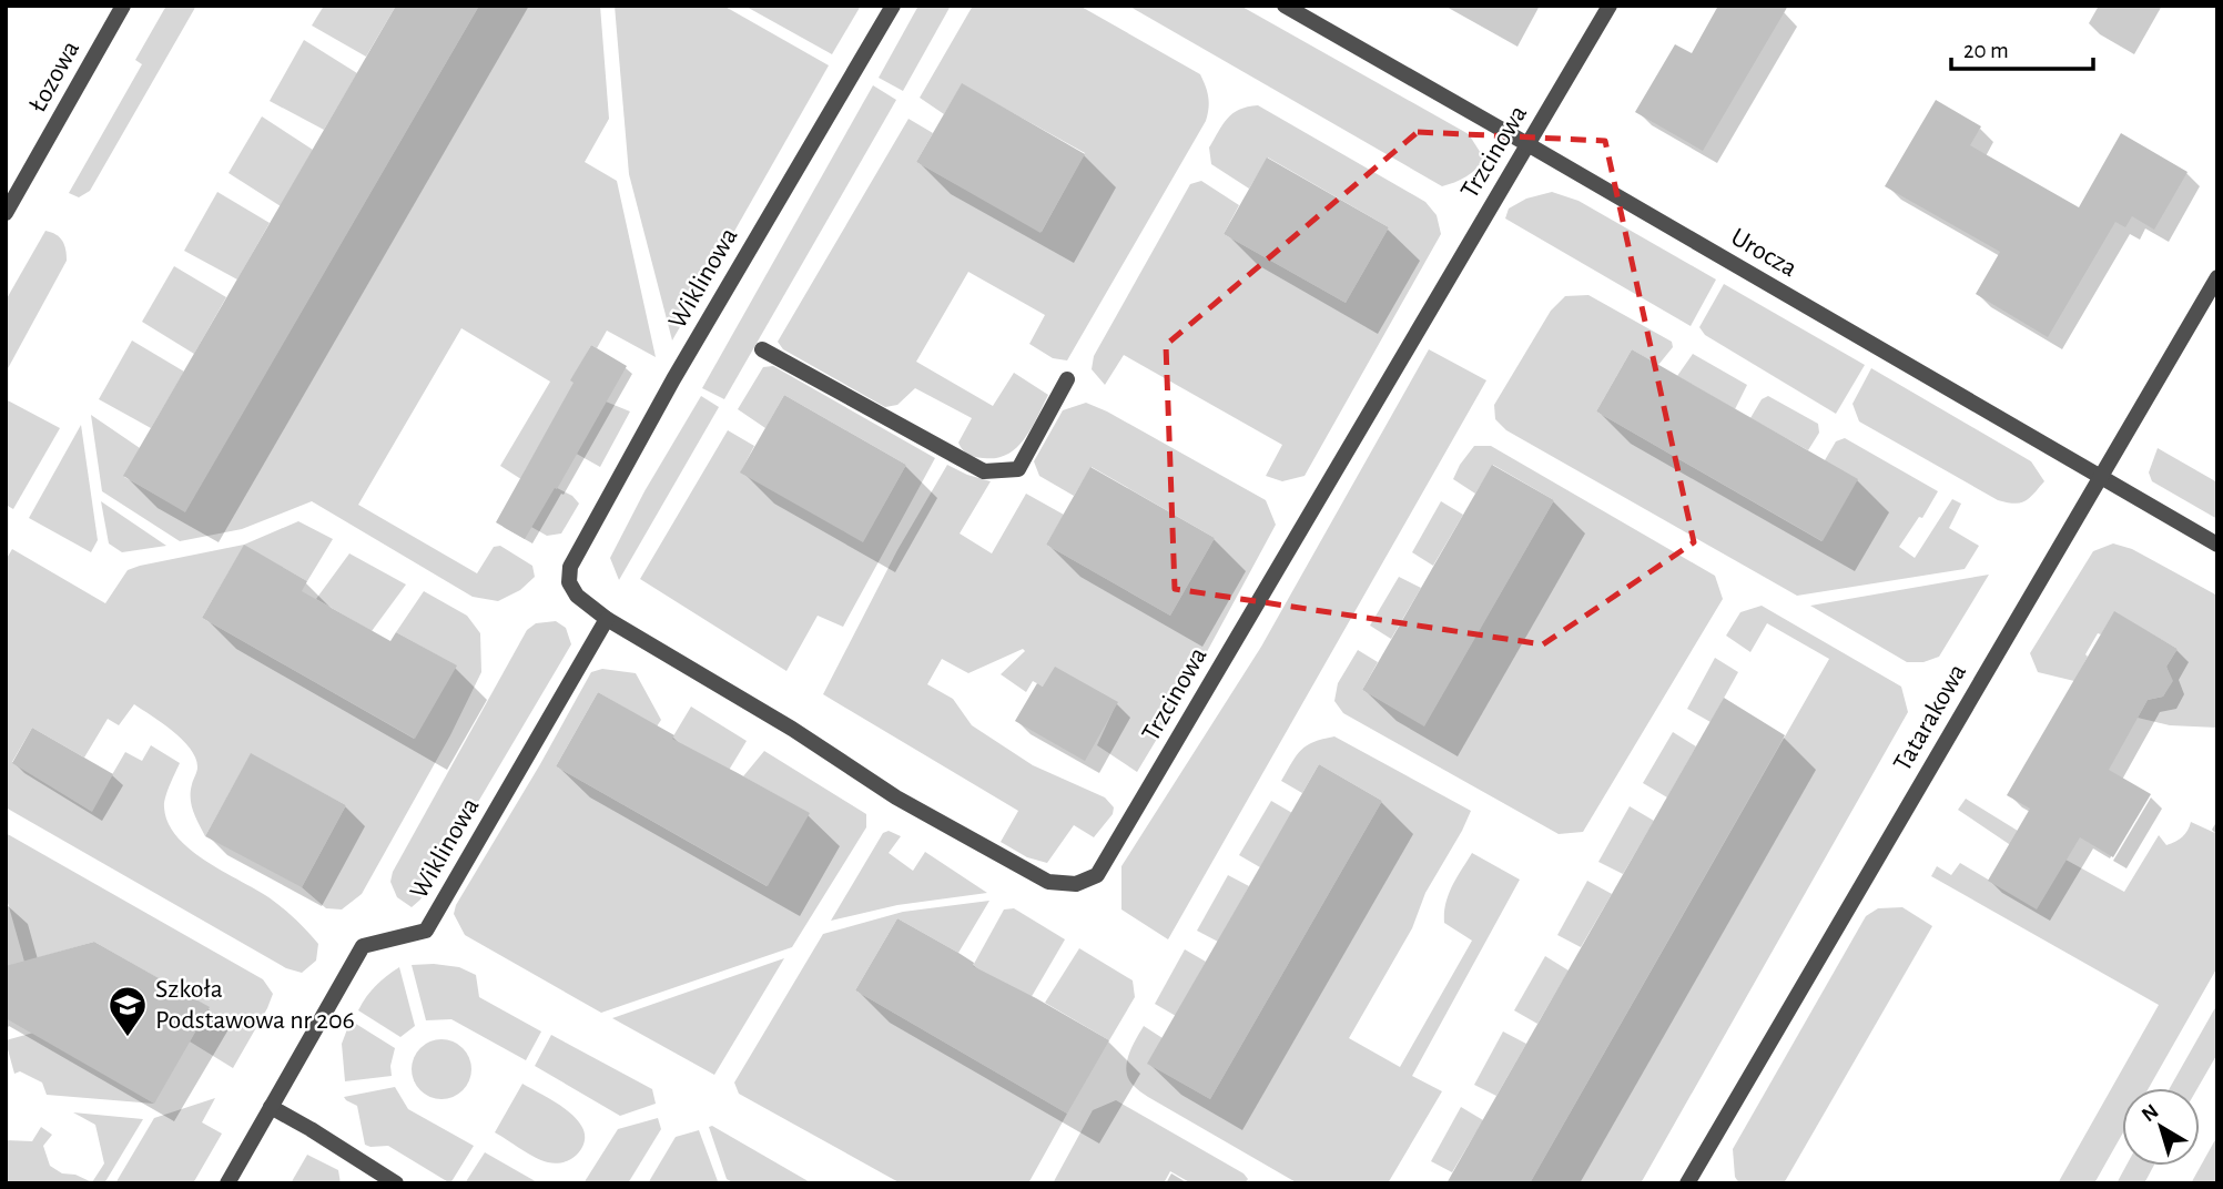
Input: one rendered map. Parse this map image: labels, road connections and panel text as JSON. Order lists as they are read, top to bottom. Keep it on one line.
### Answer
{"streets":{"street":["Łozowa","Trzcinowa","Urocza","Wiklinowa","Tatarakowa"]},"crossings":[["Trzcinowa","Urocza"],["Trzcinowa","Wiklinowa"],["Urocza","Tatarakowa"]],"places":{"school or university":["Szkoła Podstawowa nr 206"]},"scale_bar":"20 m","north":"top left"}
